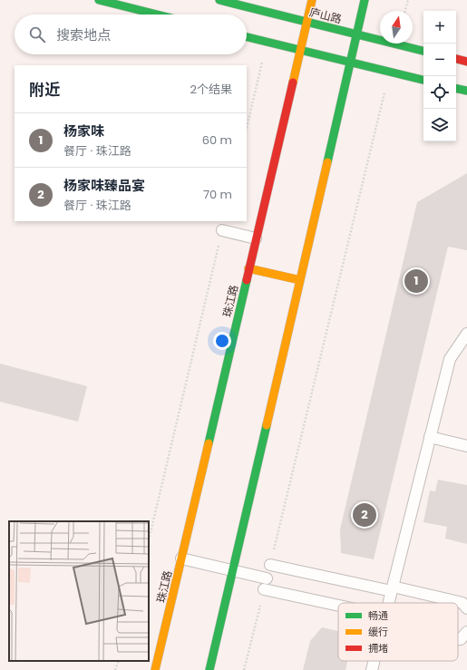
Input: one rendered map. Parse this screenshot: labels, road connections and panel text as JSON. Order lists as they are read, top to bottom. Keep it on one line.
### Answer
{"streets":{"street":["庐山路","珠江路"]},"crossings":[["庐山路","珠江路"]],"legend":["畅通","缓行","拥堵"],"north":"top","page":{"map_buttons":["+","−"],"search":"搜索地点","heading":["附近","2个结果"],"list":[{"mark":"1","name":"杨家味","note":"餐厅 · 珠江路","value":"60 m"},{"mark":"2","name":"杨家味臻品宴","note":"餐厅 · 珠江路","value":"70 m"}],"pins":["1","2"]}}
